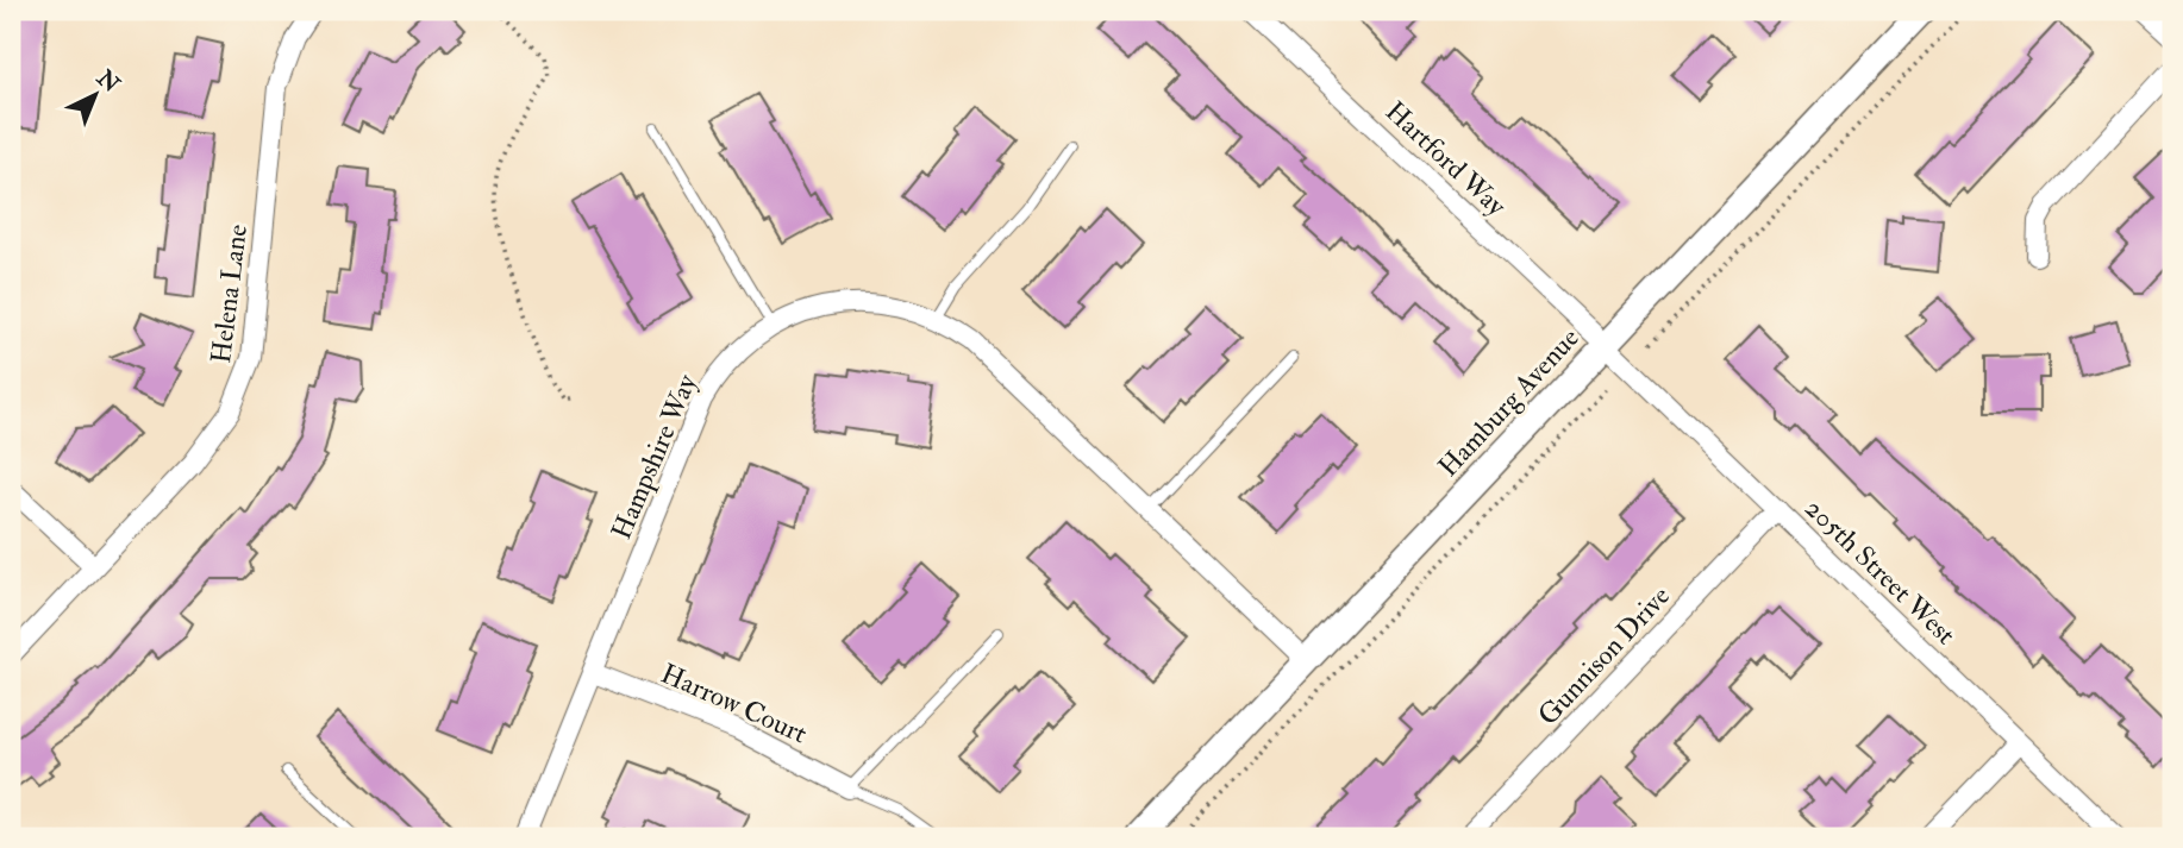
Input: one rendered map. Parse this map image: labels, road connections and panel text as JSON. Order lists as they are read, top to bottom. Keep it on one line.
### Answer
{"streets":{"street":["Hartford Way","Helena Lane","Hamburg Avenue","Hampshire Way","205th Street West","Gunnison Drive","Harrow Court"]},"crossings":[["Hartford Way","Hamburg Avenue"],["Hartford Way","205th Street West"],["Hamburg Avenue","Hampshire Way"],["Hamburg Avenue","205th Street West"],["Hampshire Way","Harrow Court"],["205th Street West","Gunnison Drive"]],"north":"top right"}
